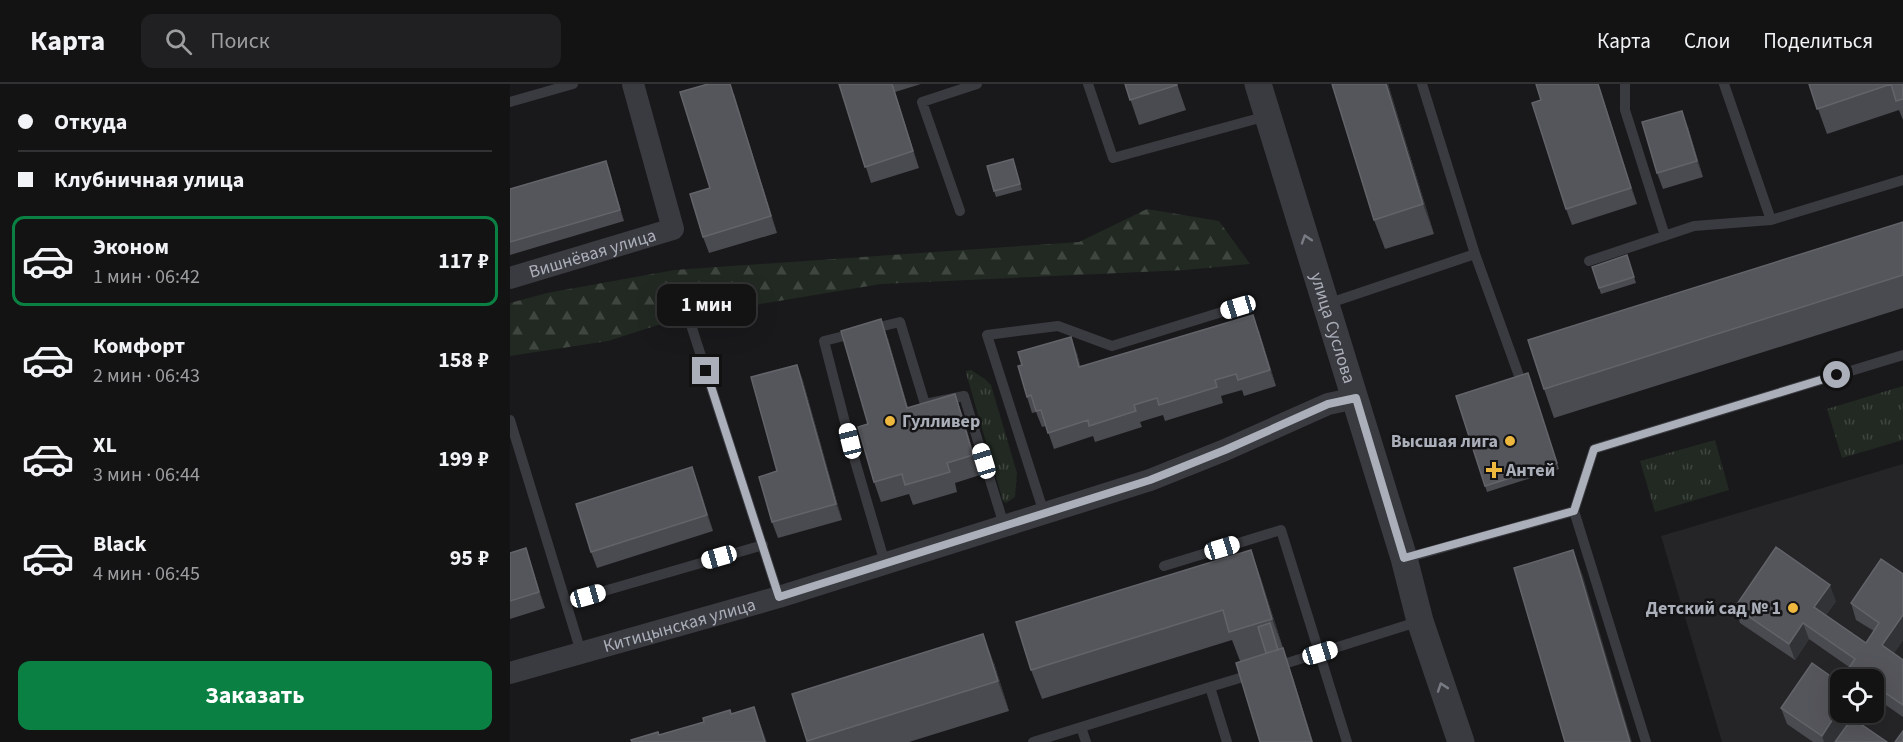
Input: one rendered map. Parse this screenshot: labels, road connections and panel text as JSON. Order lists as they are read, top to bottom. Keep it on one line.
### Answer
{"streets":{"street":["Вишнёвая улица","улица Суслова","Китицынская улица"]},"crossings":[["улица Суслова","Китицынская улица"]],"one_way":["улица Суслова"],"places":{"other":["Гулливер","Высшая лига","Детский сад № 1"],"health":["Антей"]},"page":{"header":"Карта","search":"Поиск","nav":["Карта","Слои","Поделиться"],"banner":["Откуда","Клубничная улица"],"list":[{"name":"Эконом","note":"1 мин · 06:42","value":"117 ₽"},{"name":"Комфорт","note":"2 мин · 06:43","value":"158 ₽"},{"name":"XL","note":"3 мин · 06:44","value":"199 ₽"},{"name":"Black","note":"4 мин · 06:45","value":"95 ₽"}],"bubble":"1 мин","buttons":"Заказать"}}
